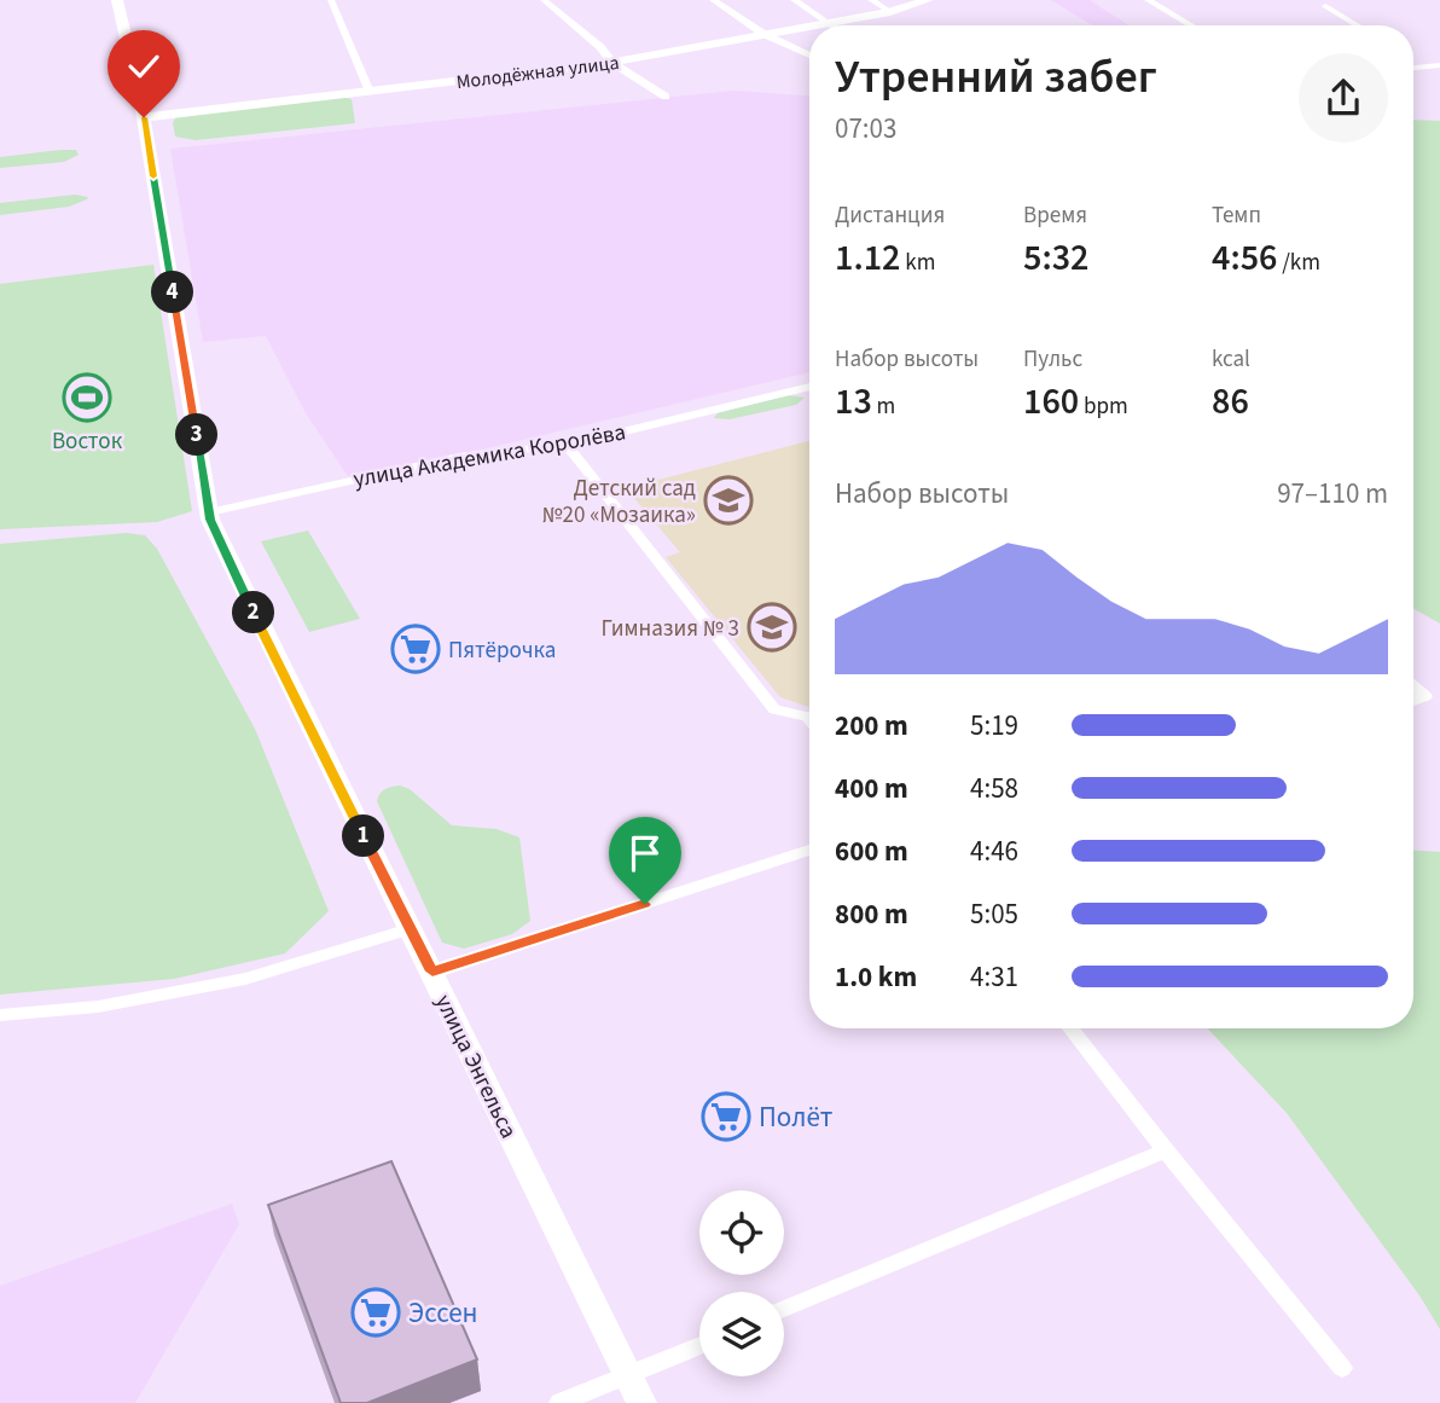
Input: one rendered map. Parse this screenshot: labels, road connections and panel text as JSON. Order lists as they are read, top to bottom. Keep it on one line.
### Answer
{"streets":{"main road":["Молодёжная улица","улица Энгельса"],"street":["улица Академика Королёва"]},"crossings":[["Молодёжная улица","улица Энгельса"],["улица Академика Королёва","улица Энгельса"]],"places":{"sports":["Восток"],"school or university":["Детский сад №20 «Мозаика»","Гимназия № 3"],"supermarket":["Пятёрочка","Полёт","Эссен"]},"page":{"heading":["Утренний забег","07:03"],"stats":[["Дистанция","1.12 km"],["Время","5:32"],["Темп","4:56 /km"],["Набор высоты","13 m"],["Пульс","160 bpm"],["kcal","86"]],"pins":["4","3","2","1"],"chart":["Набор высоты","97–110 m"],"list":[{"name":"200 m","note":"5:19"},{"name":"400 m","note":"4:58"},{"name":"600 m","note":"4:46"},{"name":"800 m","note":"5:05"},{"name":"1.0 km","note":"4:31"}]}}
